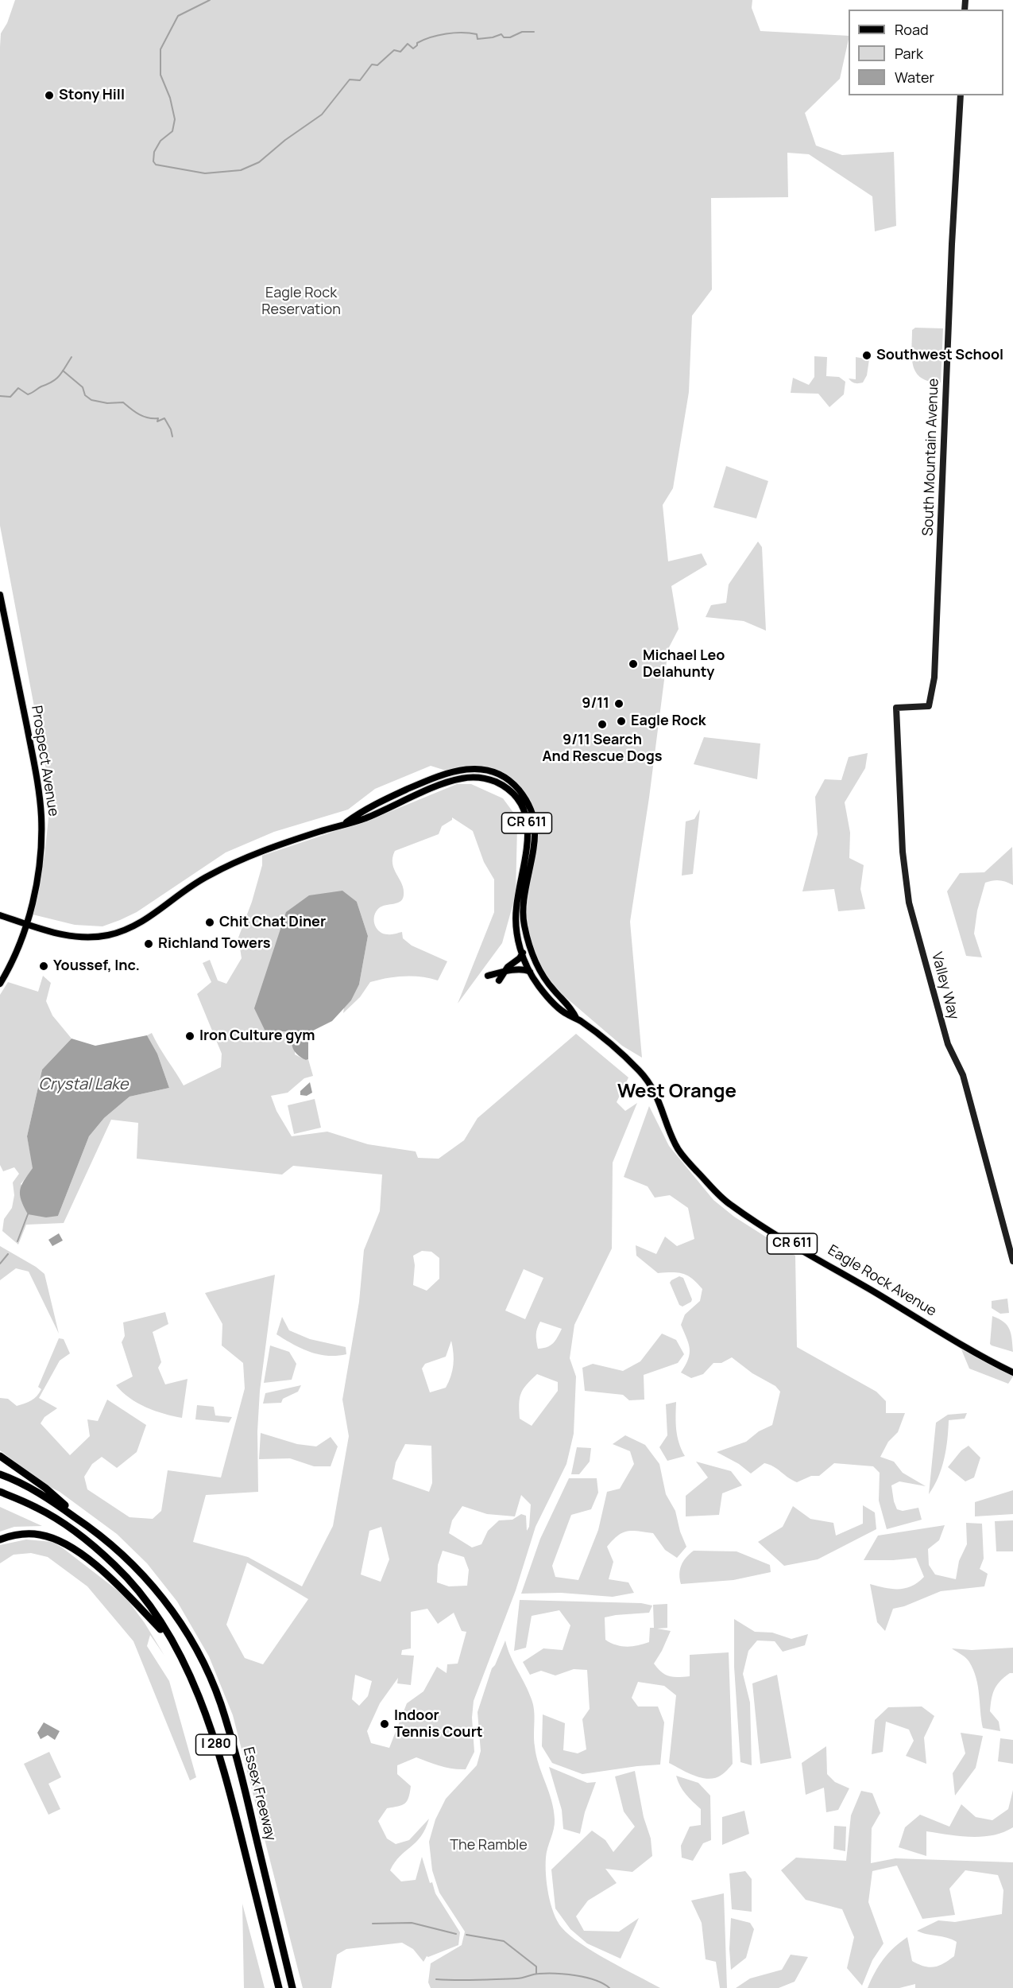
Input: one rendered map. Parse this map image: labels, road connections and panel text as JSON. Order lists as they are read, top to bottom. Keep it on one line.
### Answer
{"streets":{"highway":["I 280","Essex Freeway"],"main road":["Prospect Avenue","CR 611","Eagle Rock Avenue"],"street":["South Mountain Avenue","Valley Way"]},"crossings":[["South Mountain Avenue","Valley Way"],["Prospect Avenue","Eagle Rock Avenue"]],"districts":["West Orange"],"water":["Crystal Lake"],"parks":["Eagle Rock Reservation","The Ramble"],"places":["Stony Hill","Southwest School","Michael Leo Delahunty","9/11","Eagle Rock","9/11 Search And Rescue Dogs","Chit Chat Diner","Richland Towers","Youssef, Inc.","Iron Culture gym","Indoor Tennis Court"],"legend":["Road","Park","Water"]}
